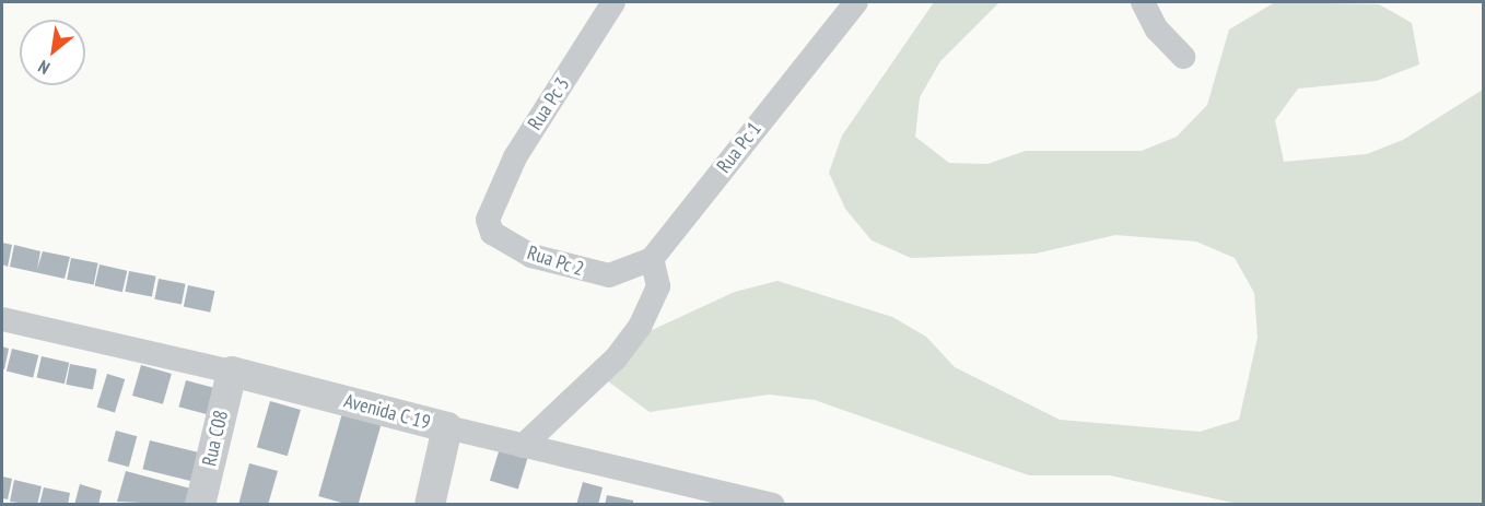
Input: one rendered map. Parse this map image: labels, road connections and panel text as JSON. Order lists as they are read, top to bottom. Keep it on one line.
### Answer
{"streets":{"street":["Rua Pc 3","Rua Pc 1","Rua Pc 2","Avenida C 19","Rua C08"]},"crossings":[["Rua Pc 3","Rua Pc 2"],["Rua Pc 1","Rua Pc 2"],["Avenida C 19","Rua C08"]],"north":"bottom left"}
